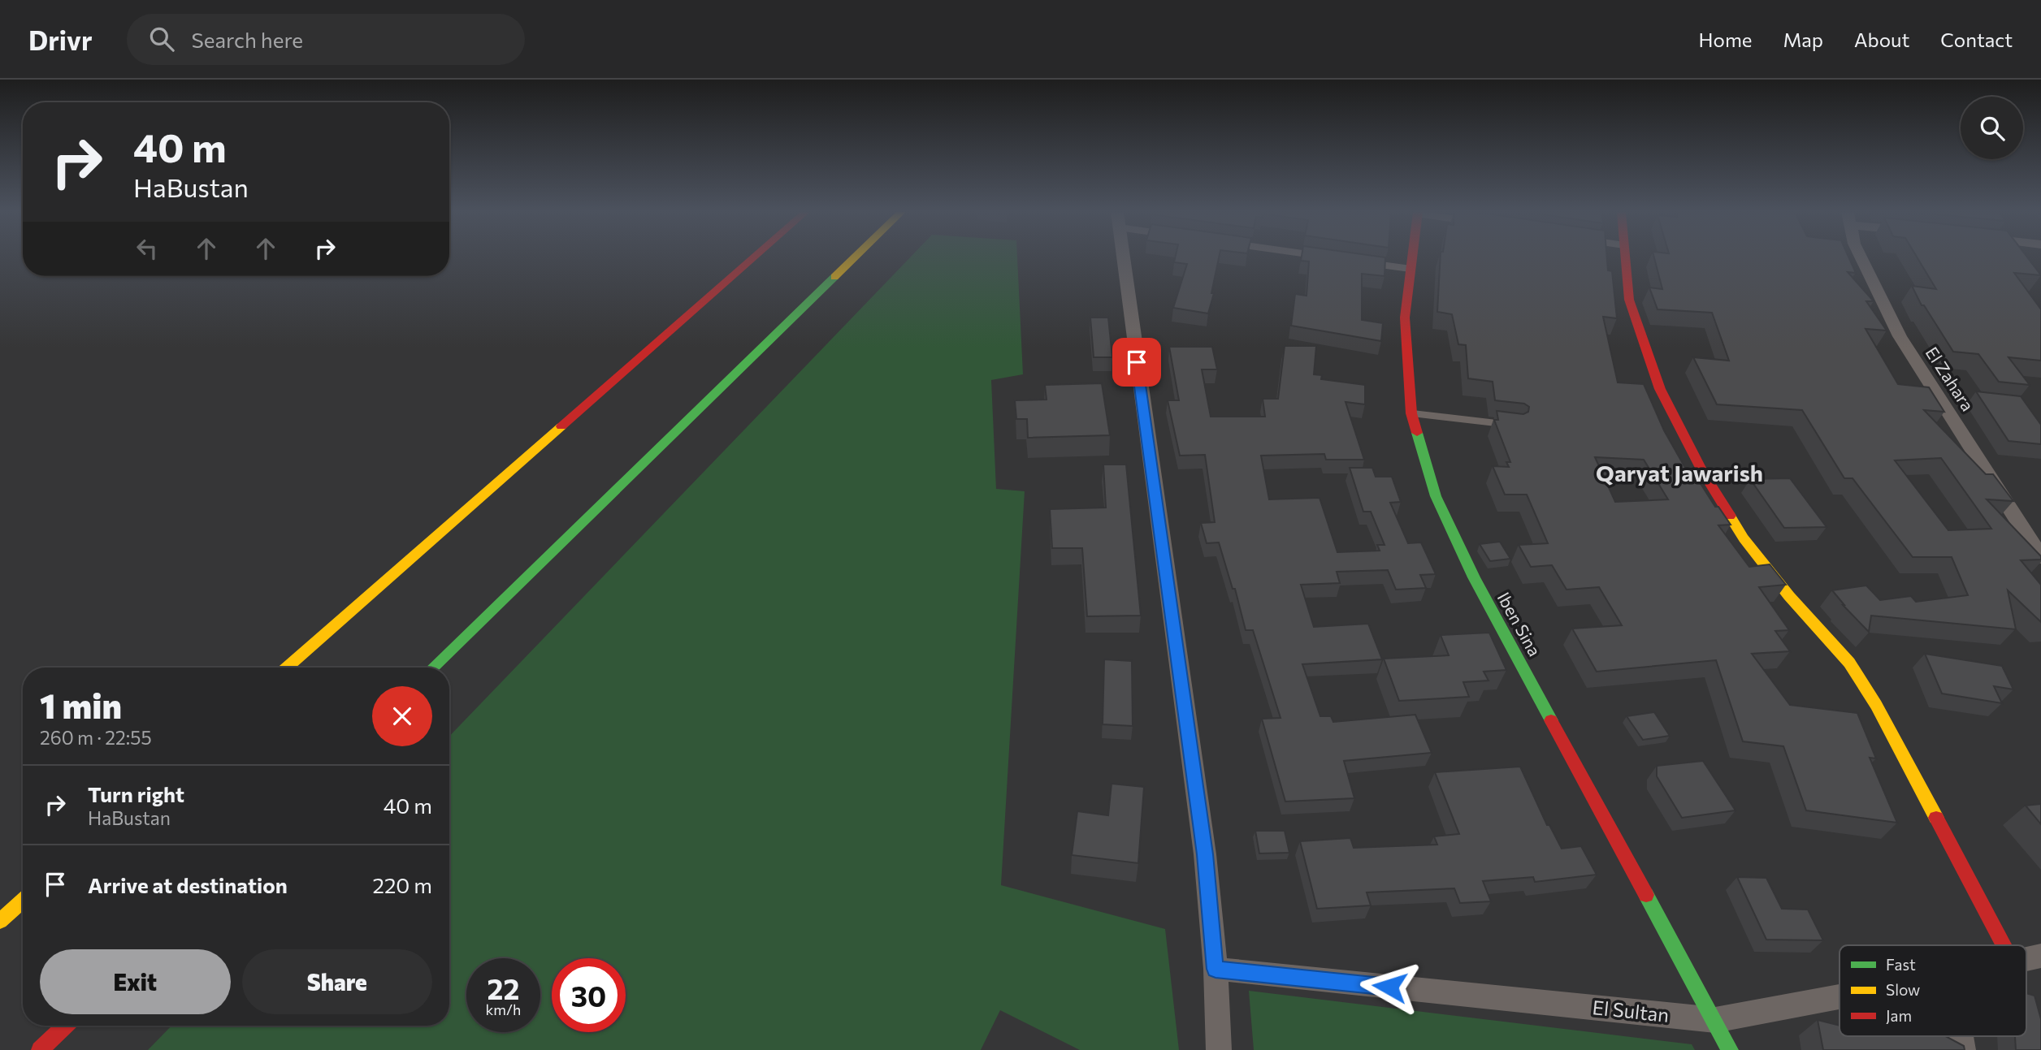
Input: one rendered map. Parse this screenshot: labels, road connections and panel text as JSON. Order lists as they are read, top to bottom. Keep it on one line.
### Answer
{"streets":{"main road":["Iben Sina"],"street":["El Zahara","El Sultan"]},"crossings":[["Iben Sina","El Sultan"]],"districts":["Qaryat Jawarish"],"legend":["Fast","Slow","Jam"],"page":{"header":"Drivr","search":"Search here","nav":["Home","Map","About","Contact"],"turn":["40 m","HaBustan"],"heading":["1 min","260 m · 22:55"],"list":[{"name":"Turn right","note":"HaBustan","value":"40 m"},{"name":"Arrive at destination","value":"220 m"}],"buttons":["Exit","Share"],"speed":"22 km/h","limit":"30"}}
